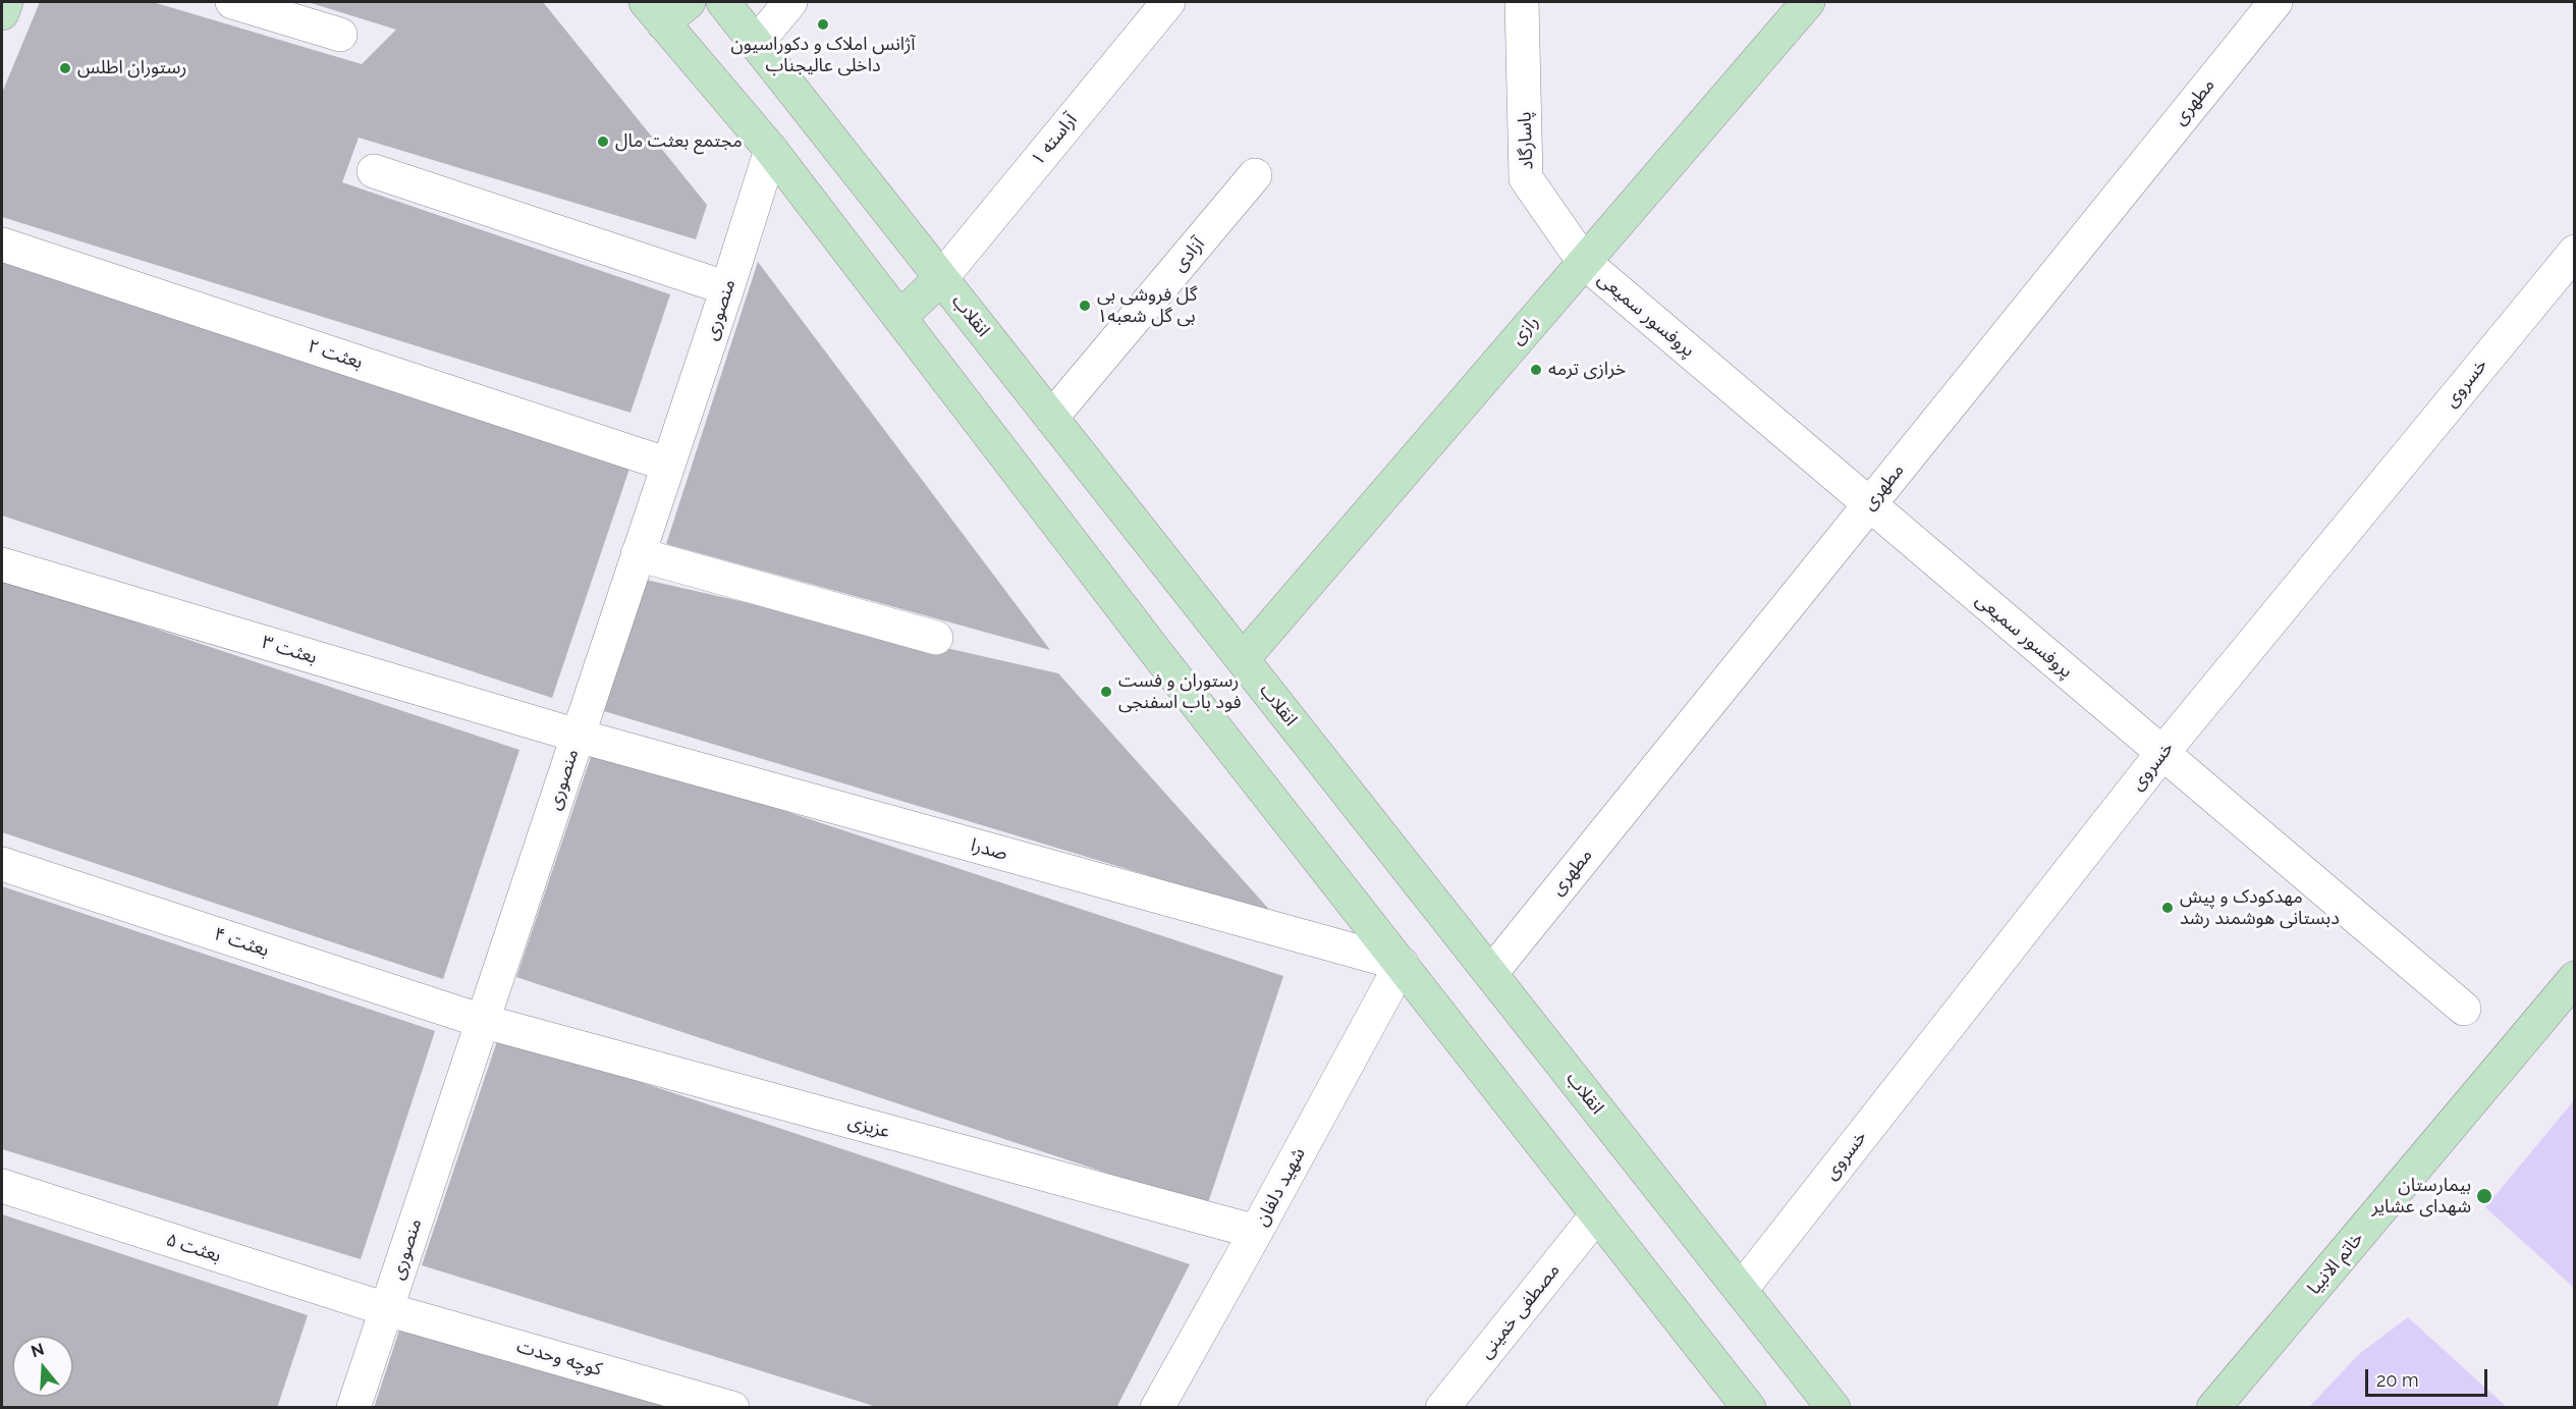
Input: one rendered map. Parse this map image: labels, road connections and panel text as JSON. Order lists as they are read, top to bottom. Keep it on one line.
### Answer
{"streets":{"main road":["انقلاب","رازی","خاتم الانبیا"],"street":["مطهری","آراسته ۱","پاسارگاد","آزادی","منصوری","پروفسور سمیعی","بعثت ۲","خسروی","بعثت ۳","صدرا","بعثت ۴","عزیزی","شهید دلفان","بعثت ۵","مصطفی خمینی","کوچه وحدت"]},"crossings":[["مطهری","پروفسور سمیعی"],["مطهری","انقلاب"],["آراسته ۱","انقلاب"],["پاسارگاد","پروفسور سمیعی"],["پاسارگاد","رازی"],["آزادی","انقلاب"],["منصوری","بعثت ۲"],["منصوری","بعثت ۳"],["منصوری","صدرا"],["منصوری","بعثت ۴"],["منصوری","عزیزی"],["منصوری","بعثت ۵"],["منصوری","کوچه وحدت"],["پروفسور سمیعی","رازی"],["پروفسور سمیعی","خسروی"],["انقلاب","رازی"],["انقلاب","خسروی"],["بعثت ۳","صدرا"],["صدرا","شهید دلفان"],["بعثت ۴","عزیزی"],["عزیزی","شهید دلفان"],["بعثت ۵","کوچه وحدت"]],"places":["آژانس املاک و دکوراسیون داخلی عالیجناب","رستوران اطلس","مجتمع بعثت مال","گل فروشی بی بی گل شعبه۱","خرازی ترمه","رستوران و فست فود باب اسفنجی","مهدکودک و پیش دبستانی هوشمند رشد","بیمارستان شهدای عشایر"],"scale_bar":"20 m","north":"top"}
